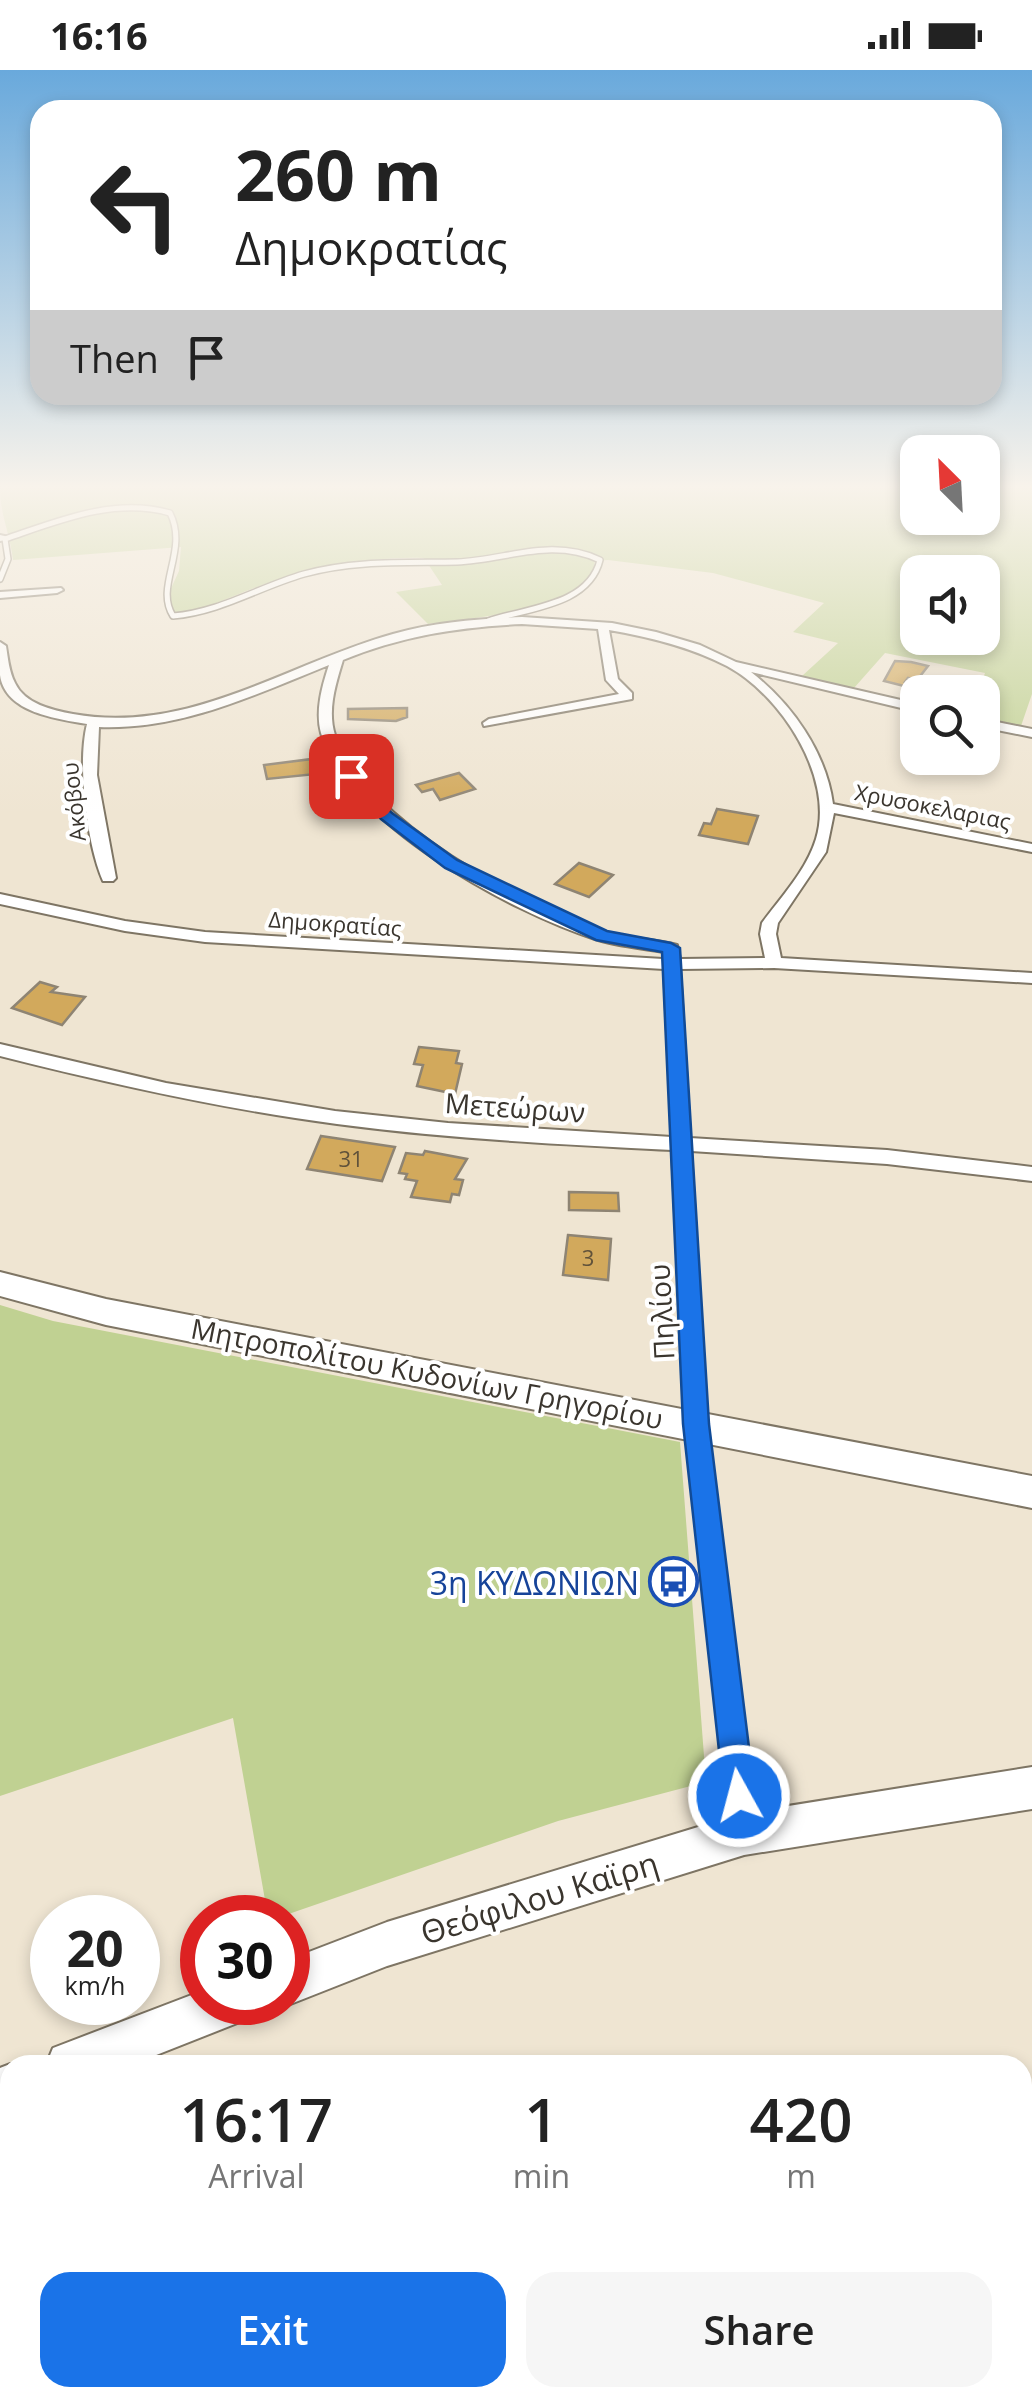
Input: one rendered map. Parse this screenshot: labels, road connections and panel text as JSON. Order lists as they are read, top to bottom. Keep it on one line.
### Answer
{"streets":{"street":["Ακόβου","Χρυσοκελαριας","Δημοκρατίας","Μετεώρων","Πηλίου","Μητροπολίτου Κυδονίων Γρηγορίου","Θεόφιλου Καϊρη"]},"crossings":[["Δημοκρατίας","Πηλίου"],["Μετεώρων","Πηλίου"],["Πηλίου","Μητροπολίτου Κυδονίων Γρηγορίου"],["Πηλίου","Θεόφιλου Καϊρη"]],"places":{"bus stop":["3η ΚΥΔΩΝΙΩΝ"]},"house_numbers":["31","3"],"north":"top left","page":{"status":"16:16","turn":["260 m","Δημοκρατίας"],"then":"Then","speed":"20 km/h","limit":"30","eta":["16:17","Arrival","1","min","420","m"],"buttons":["Exit","Share"]}}
